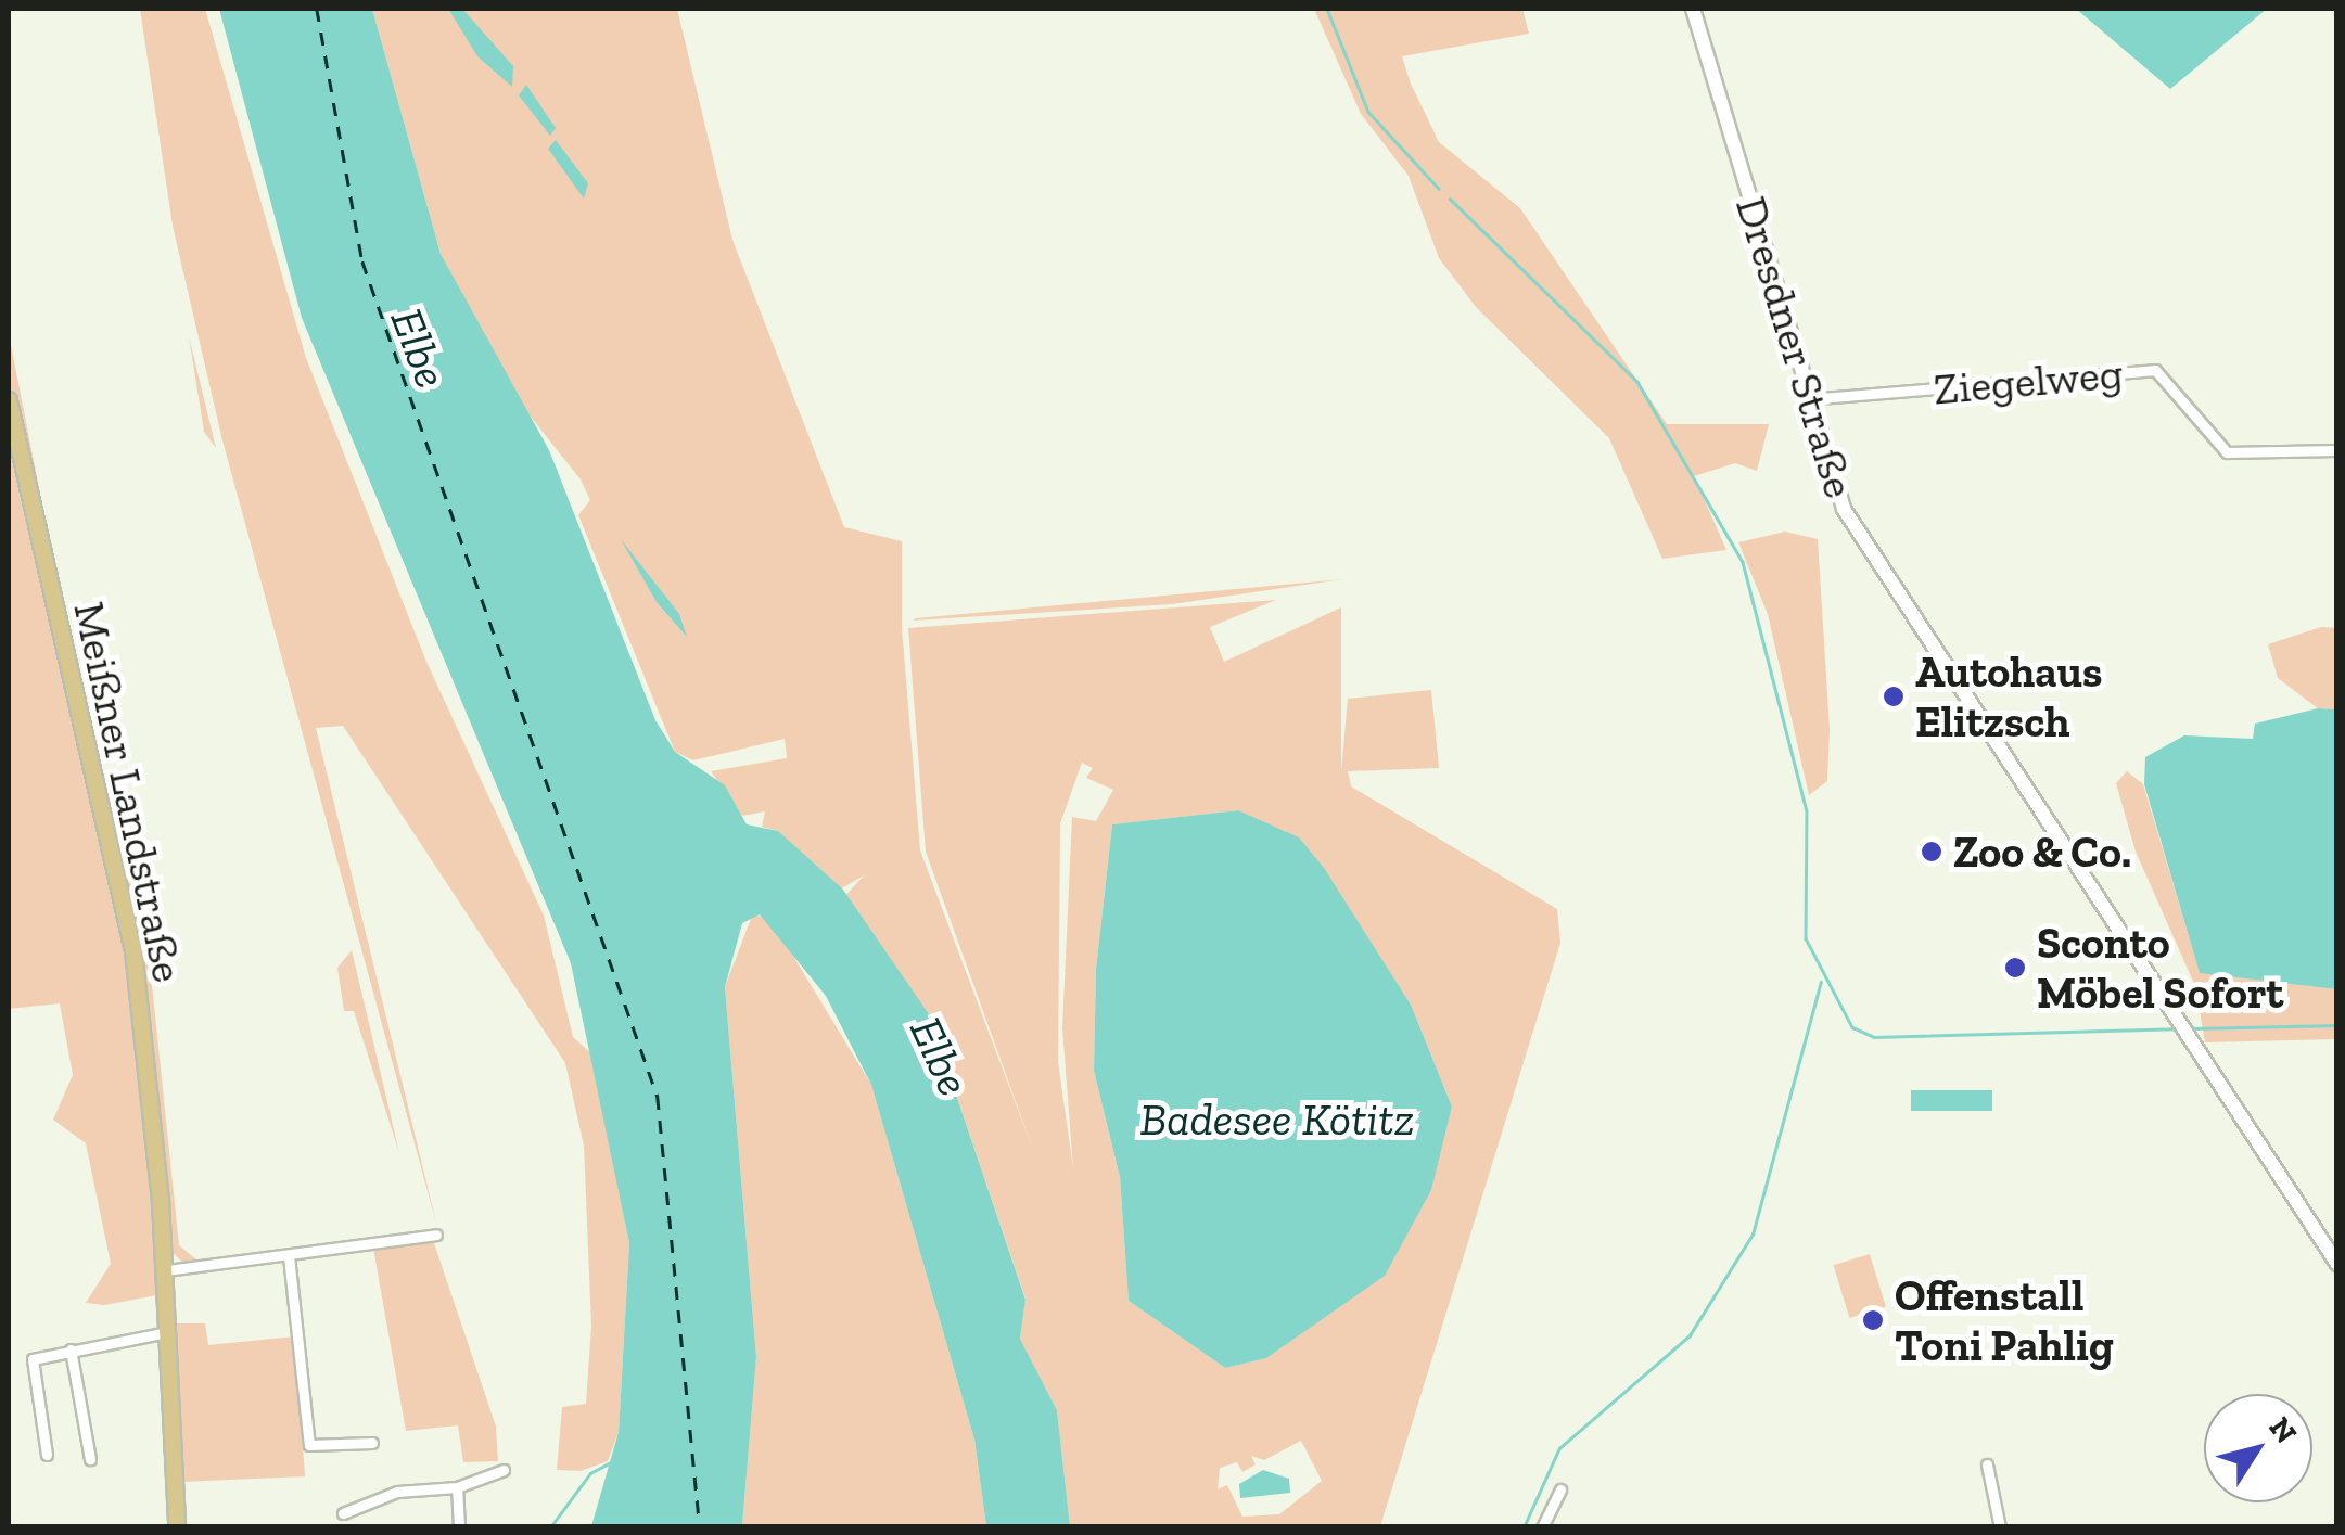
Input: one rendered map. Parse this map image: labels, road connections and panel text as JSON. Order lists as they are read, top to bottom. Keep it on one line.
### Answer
{"streets":{"main road":["Dresdner Straße","Meißner Landstraße"],"street":["Ziegelweg"]},"crossings":[["Dresdner Straße","Ziegelweg"]],"water":["Elbe","Badesee Kötitz"],"places":["Autohaus Elitzsch","Zoo & Co.","Sconto Möbel Sofort","Offenstall Toni Pahlig"],"north":"top right"}
